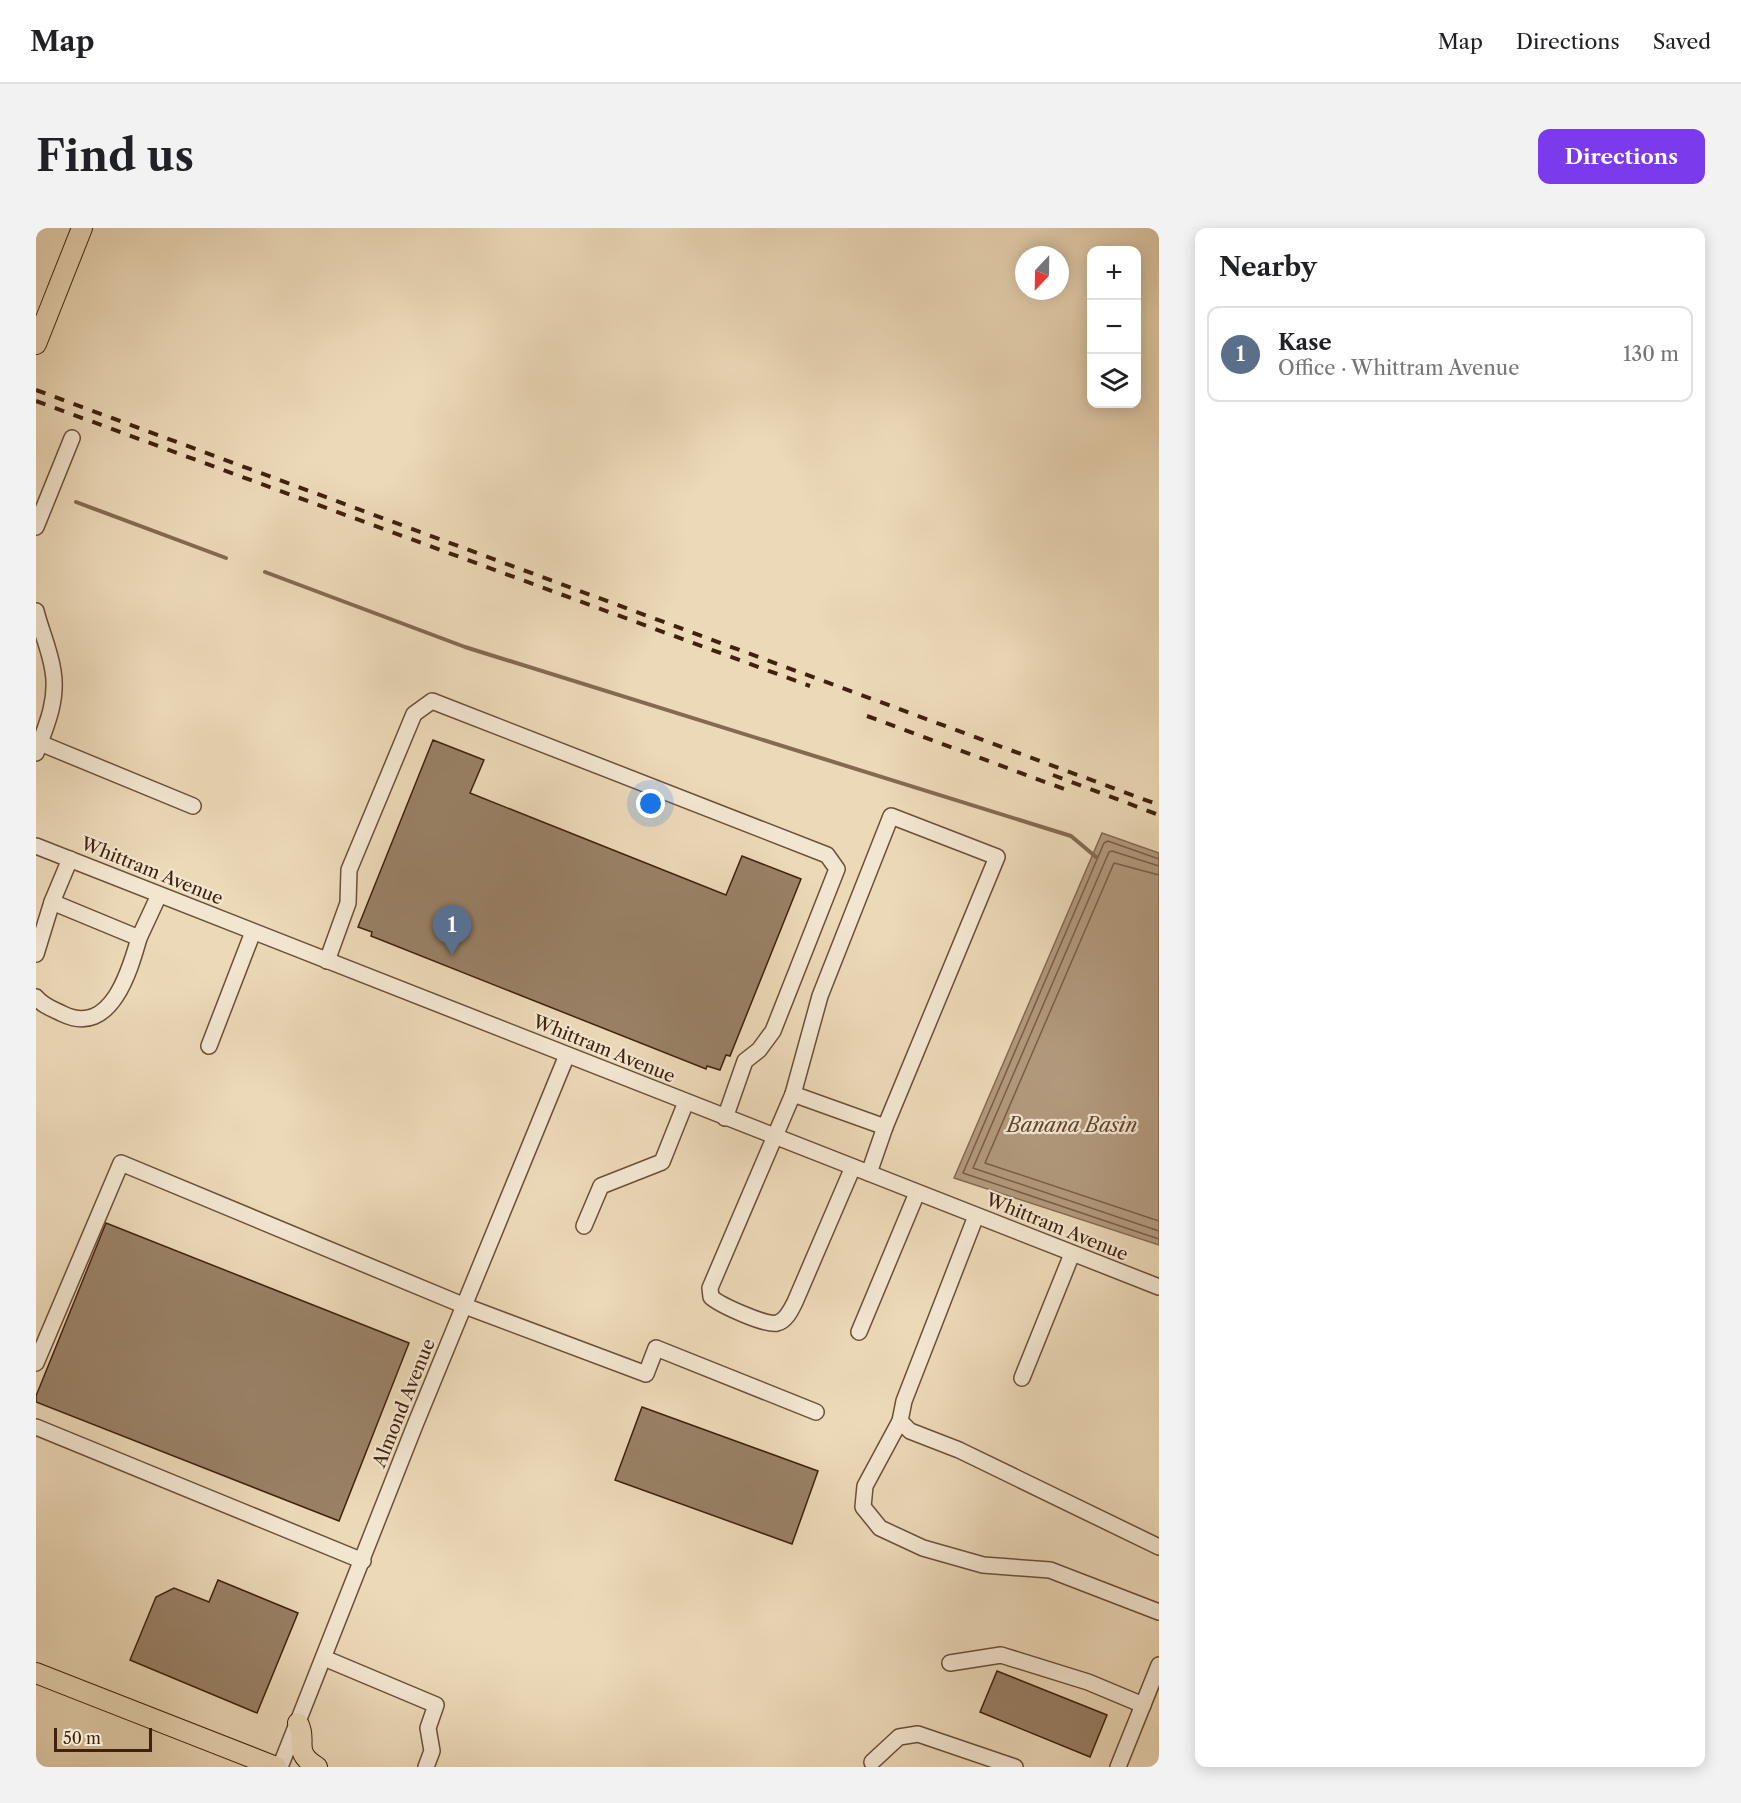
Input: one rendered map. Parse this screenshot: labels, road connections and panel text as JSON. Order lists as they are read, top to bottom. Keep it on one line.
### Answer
{"streets":{"street":["Whittram Avenue","Almond Avenue"]},"crossings":[["Whittram Avenue","Almond Avenue"]],"water":["Banana Basin"],"scale_bar":"50 m","north":"bottom","page":{"header":"Map","nav":["Map","Directions","Saved"],"buttons":"Directions","title":"Find us","heading":"Nearby","map_buttons":["+","−"],"list":[{"mark":"1","name":"Kase","note":"Office · Whittram Avenue","value":"130 m"}],"pins":"1","scale":"50 m"}}
